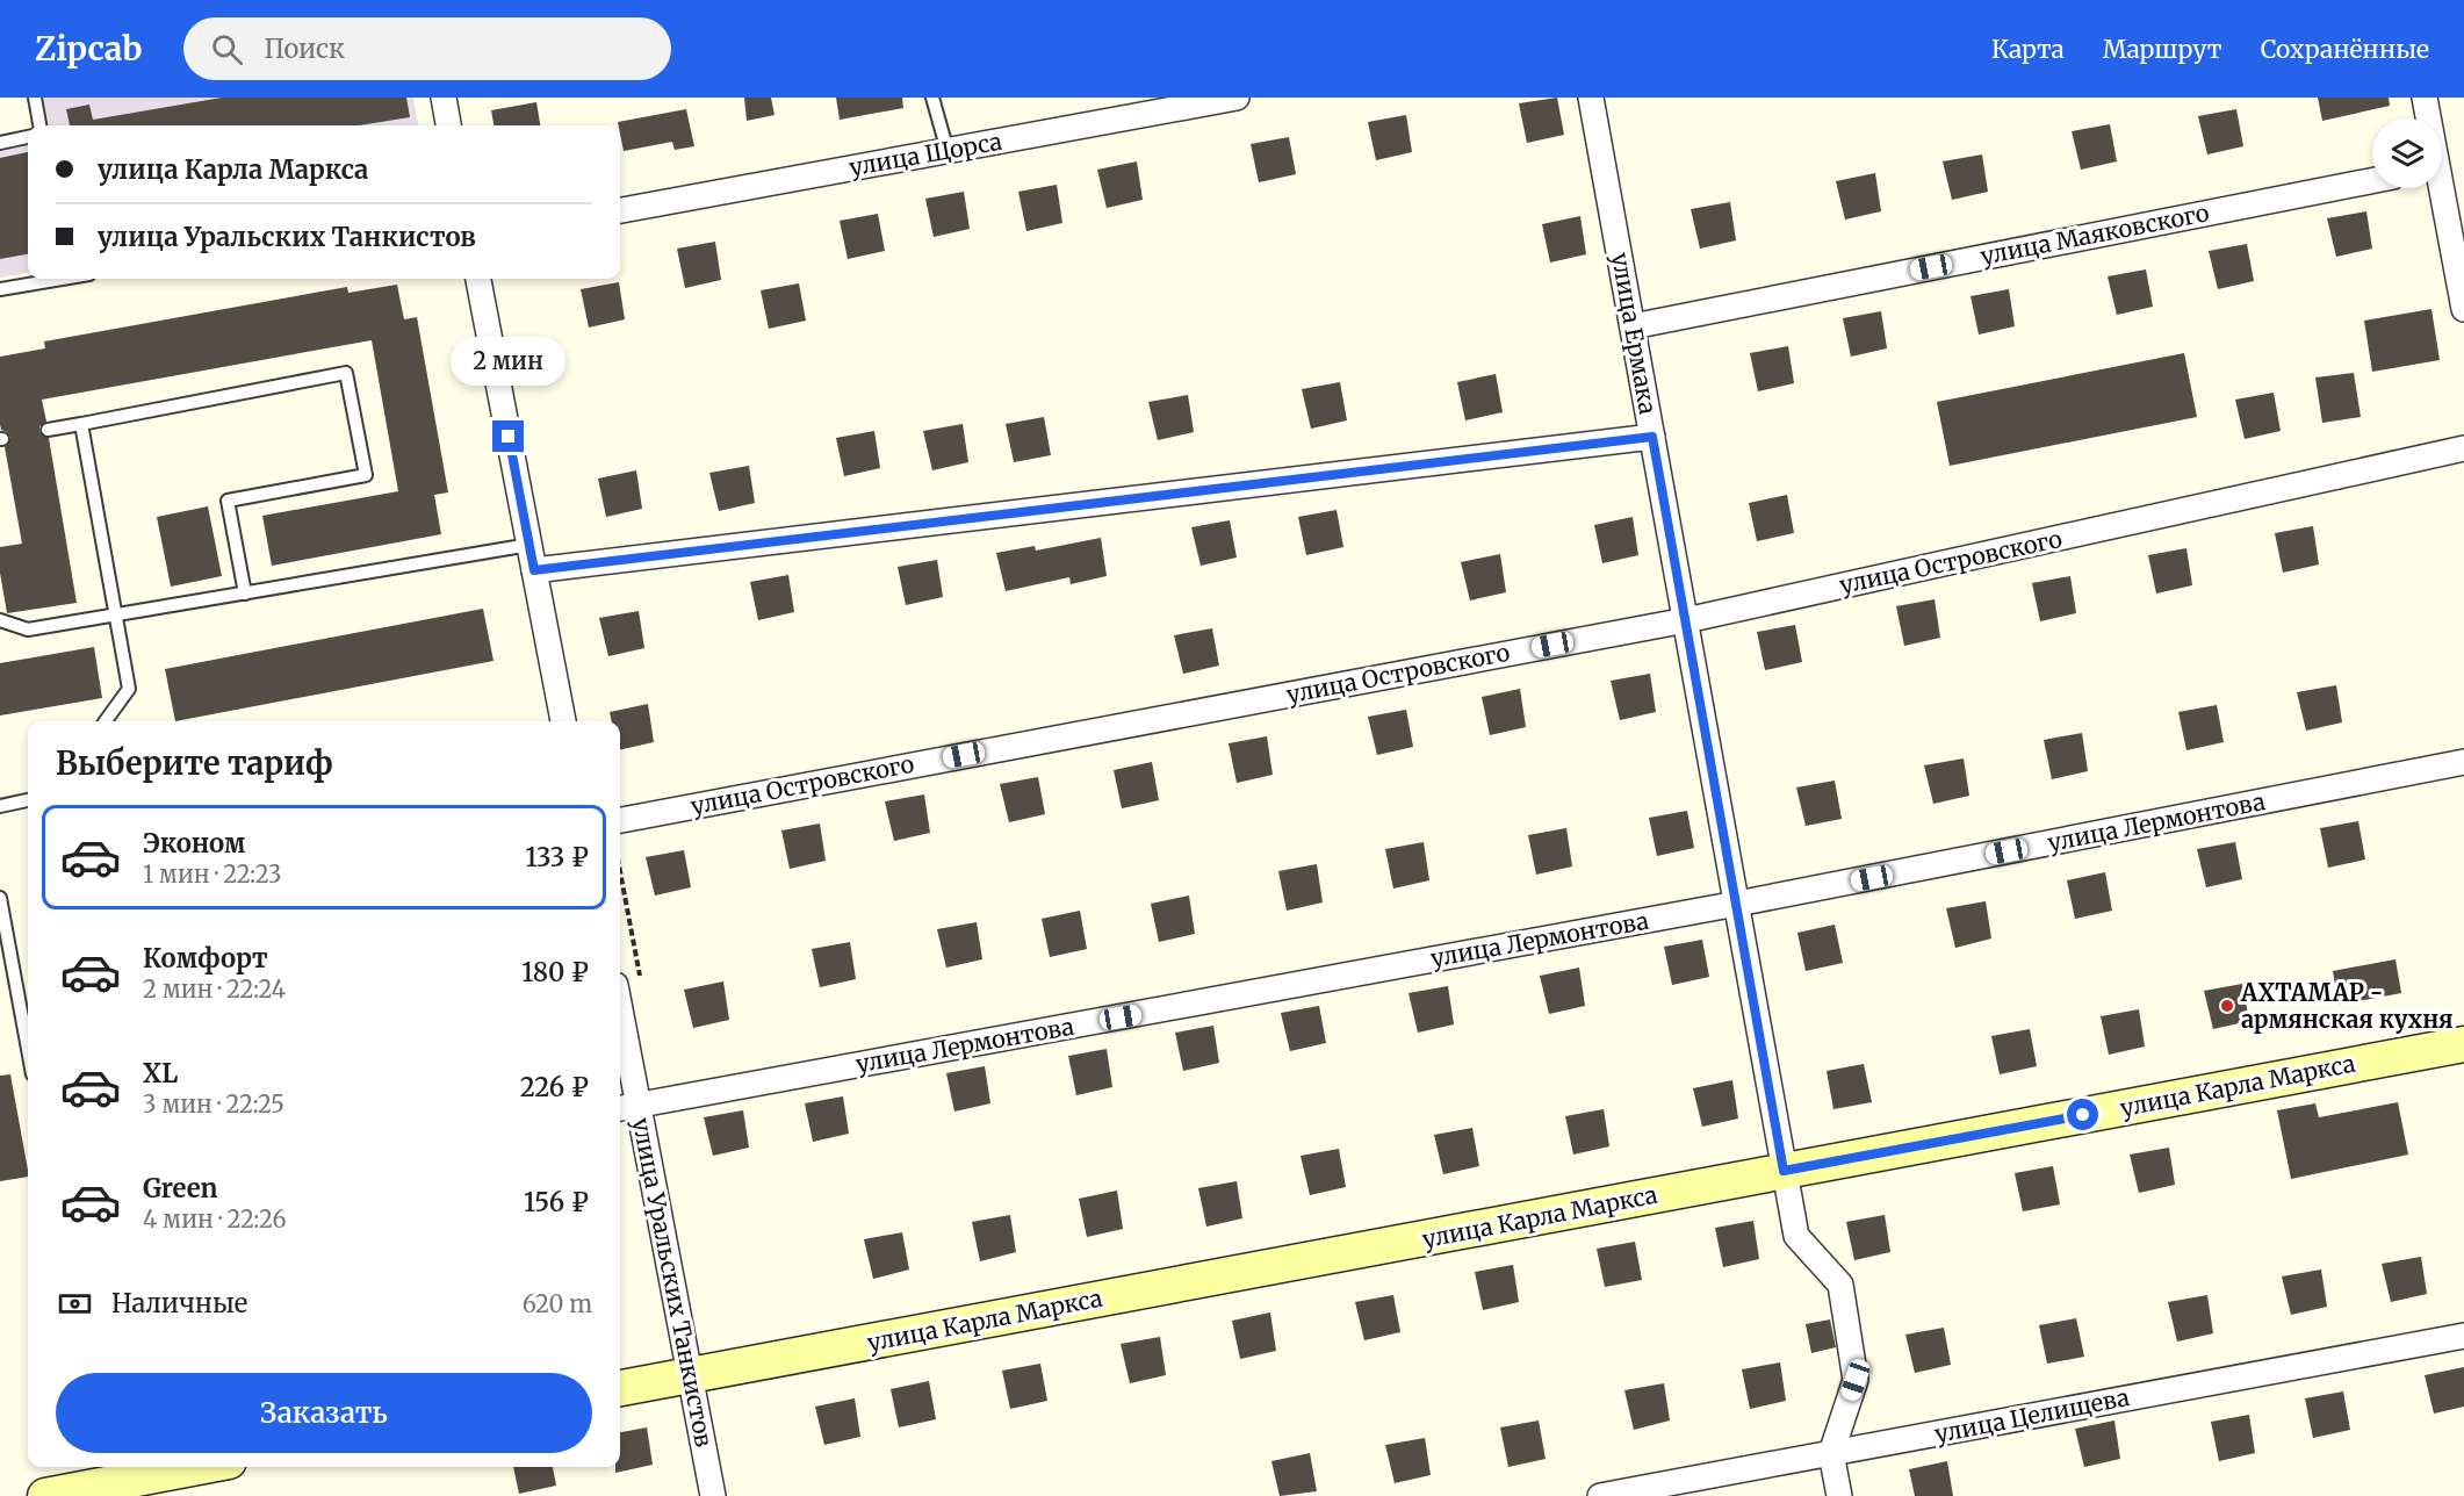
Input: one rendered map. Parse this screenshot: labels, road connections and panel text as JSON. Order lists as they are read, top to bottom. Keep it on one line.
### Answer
{"streets":{"main road":["улица Карла Маркса"],"street":["улица Щорса","улица Маяковского","улица Ермака","улица Островского","улица Лермонтова","улица Уральских Танкистов","улица Целищева"]},"crossings":[["улица Маяковского","улица Ермака"],["улица Ермака","улица Островского"],["улица Ермака","улица Лермонтова"],["улица Ермака","улица Карла Маркса"],["улица Ермака","улица Целищева"],["улица Лермонтова","улица Уральских Танкистов"],["улица Карла Маркса","улица Уральских Танкистов"]],"places":["АХТАМАР - армянская кухня"],"page":{"header":"Zipcab","search":"Поиск","nav":["Карта","Маршрут","Сохранённые"],"banner":["улица Карла Маркса","улица Уральских Танкистов"],"bubble":"2 мин","heading":"Выберите тариф","list":[{"name":"Эконом","note":"1 мин · 22:23","value":"133 ₽"},{"name":"Комфорт","note":"2 мин · 22:24","value":"180 ₽"},{"name":"XL","note":"3 мин · 22:25","value":"226 ₽"},{"name":"Green","note":"4 мин · 22:26","value":"156 ₽"}],"pay":["Наличные","620 m"],"buttons":"Заказать"}}
